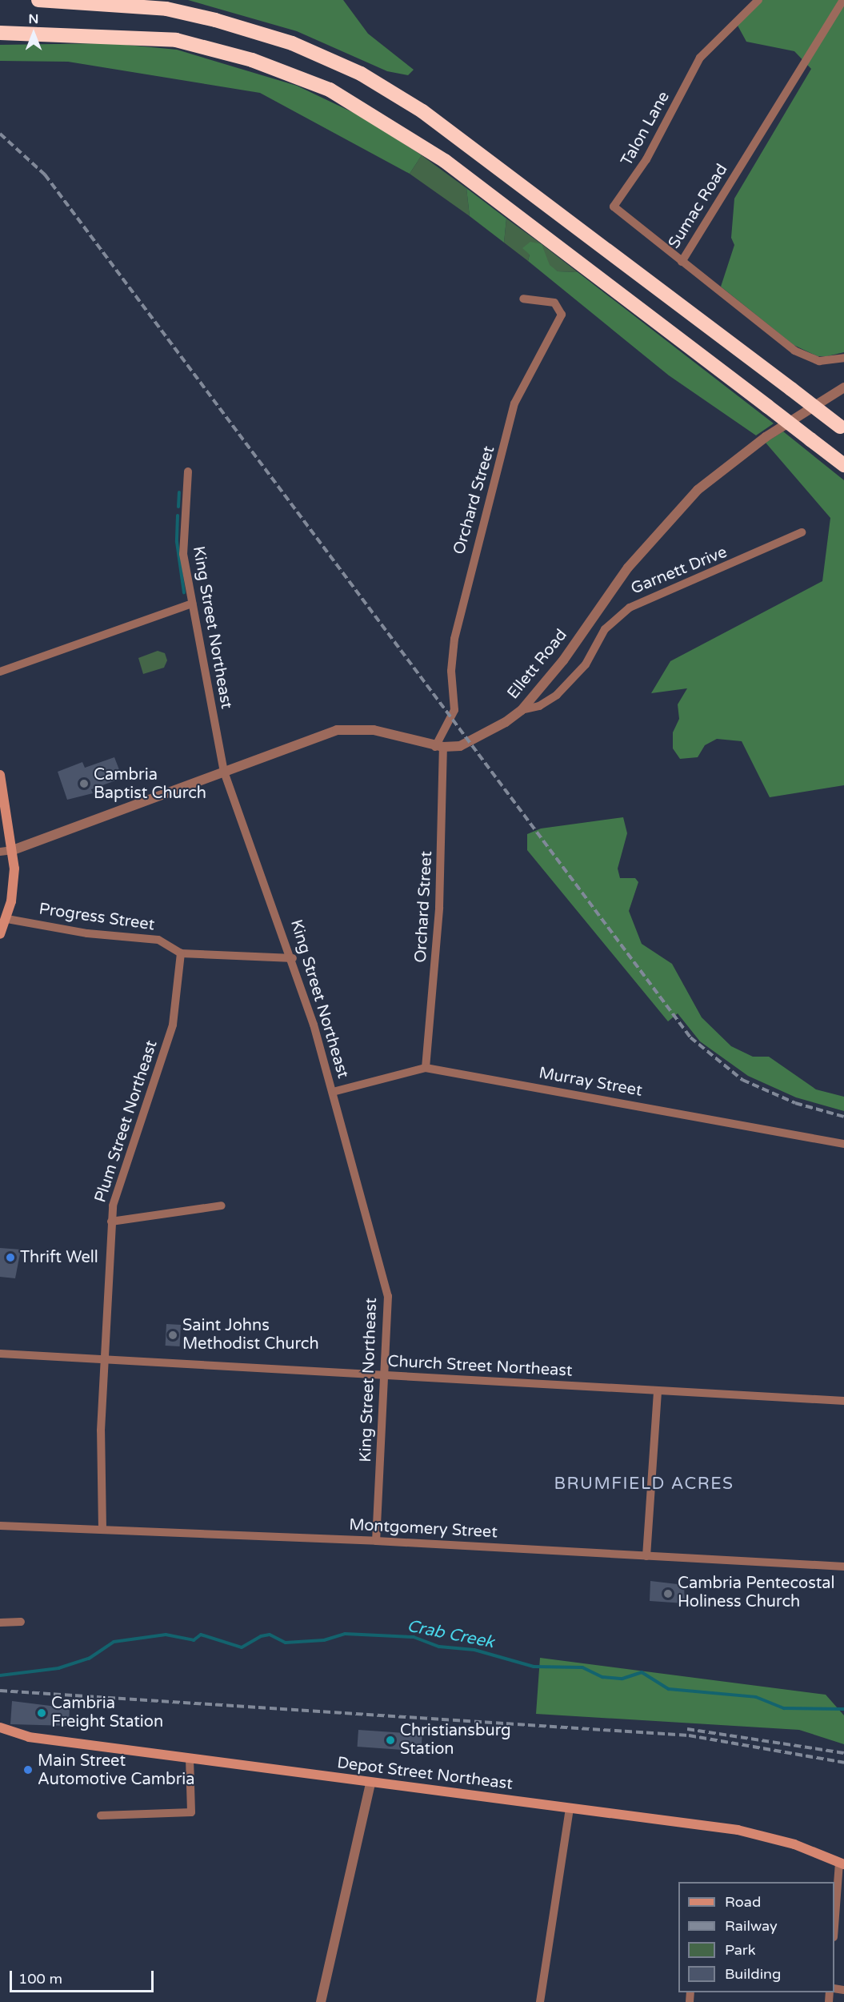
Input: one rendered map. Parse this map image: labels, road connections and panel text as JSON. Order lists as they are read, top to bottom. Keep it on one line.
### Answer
{"streets":{"main road":["Depot Street Northeast"],"street":["Talon Lane","Sumac Road","Orchard Street","Garnett Drive","King Street Northeast","Ellett Road","Progress Street","Murray Street","Plum Street Northeast","Church Street Northeast","Montgomery Street"]},"crossings":[["Talon Lane","Sumac Road"],["Orchard Street","Ellett Road"],["Orchard Street","Murray Street"],["Garnett Drive","Ellett Road"],["King Street Northeast","Ellett Road"],["King Street Northeast","Progress Street"],["King Street Northeast","Murray Street"],["King Street Northeast","Church Street Northeast"],["King Street Northeast","Montgomery Street"],["Progress Street","Plum Street Northeast"],["Plum Street Northeast","Church Street Northeast"],["Plum Street Northeast","Montgomery Street"]],"districts":["BRUMFIELD ACRES"],"water":["Crab Creek"],"places":["Cambria Baptist Church","Thrift Well","Saint Johns Methodist Church","Cambria Pentecostal Holiness Church","Cambria Freight Station","Christiansburg Station","Main Street Automotive Cambria"],"legend":["Road","Railway","Park","Building"],"scale_bar":"100 m","north":"top"}
